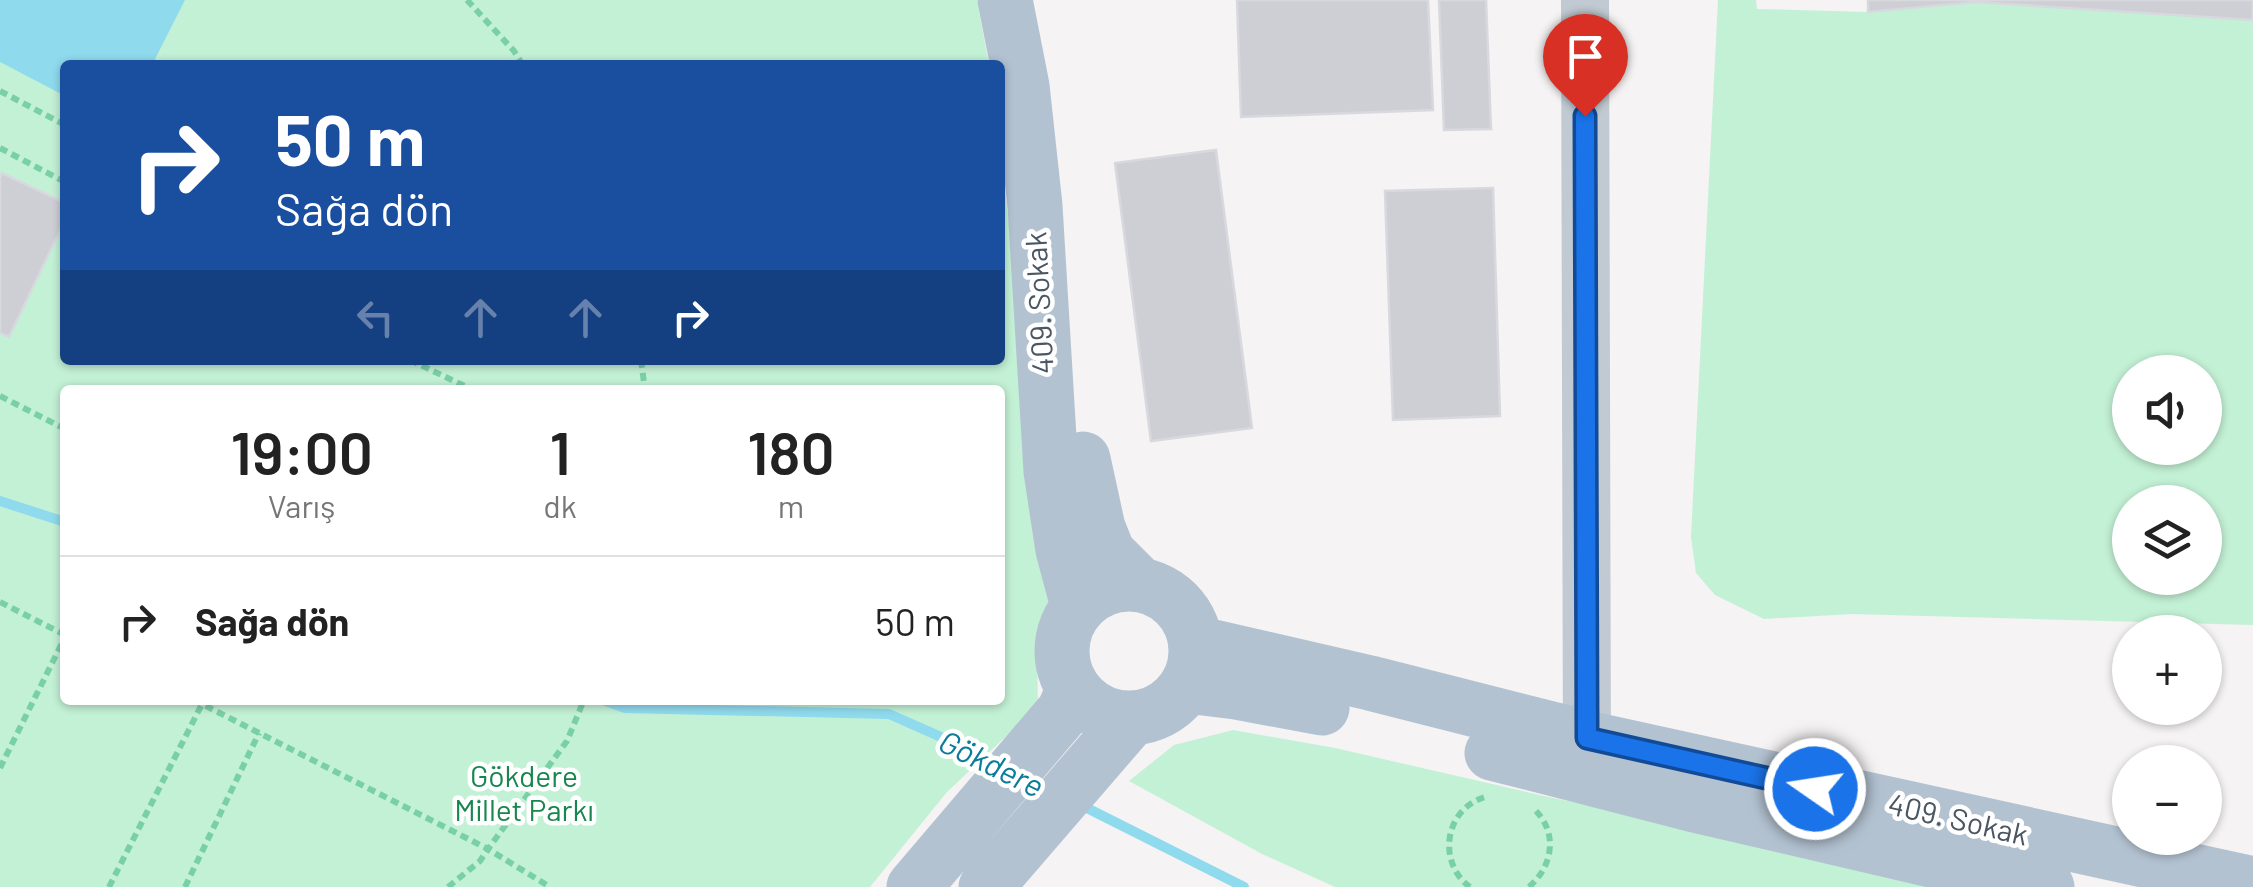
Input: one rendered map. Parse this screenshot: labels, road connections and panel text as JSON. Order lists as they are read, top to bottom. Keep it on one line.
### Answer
{"streets":{"main road":["409. Sokak"]},"water":["Gökdere"],"parks":["Gökdere Millet Parkı"],"page":{"turn":["50 m","Sağa dön"],"map_buttons":["+","−"],"eta":["19:00","Varış","1","dk","180","m"],"list":[{"name":"Sağa dön","value":"50 m"}]}}
